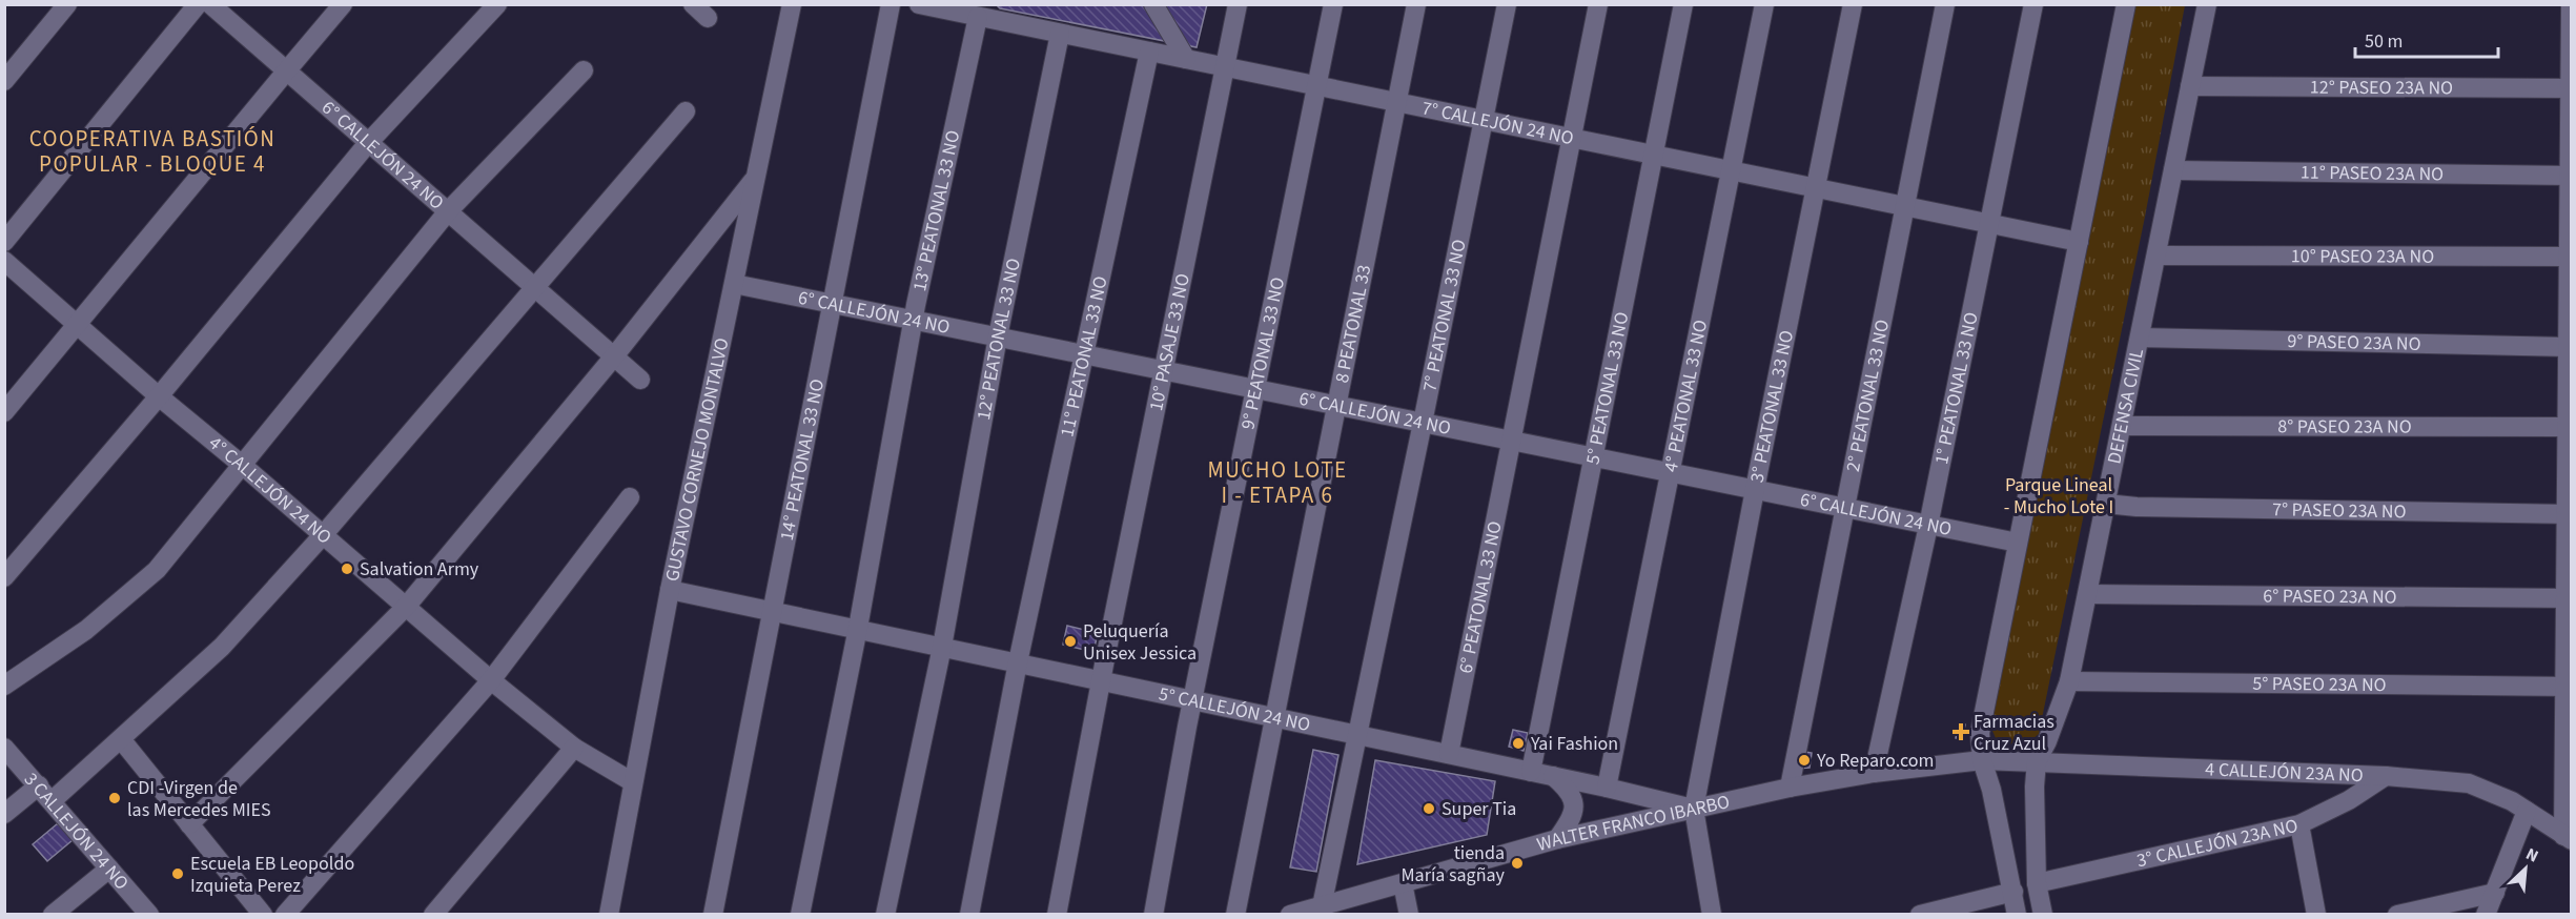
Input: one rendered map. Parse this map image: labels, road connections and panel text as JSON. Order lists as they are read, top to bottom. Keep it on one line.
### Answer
{"streets":{"street":["12° PASEO 23A NO","7° CALLEJÓN 24 NO","6° CALLEJÓN 24 NO","11° PASEO 23A NO","13° PEATONAL 33 NO","10° PASEO 23A NO","7° PEATONAL 33 NO","8 PEATONAL 33","12° PEATONAL 33 NO","10° PASAJE 33 NO","9° PASEO 23A NO","9° PEATONAL 33 NO","11° PEATONAL 33 NO","5° PEATONAL 33 NO","1° PEATONAL 33 NO","4° PEATONAL 33 NO","2° PEATONAL 33 NO","DEFENSA CIVIL","3° PEATONAL 33 NO","8° PASEO 23A NO","GUSTAVO CORNEJO MONTALVO","14° PEATONAL 33 NO","4° CALLEJÓN 24 NO","7° PASEO 23A NO","6° PASEO 23A NO","6° PEATONAL 33 NO","5° PASEO 23A NO","5° CALLEJÓN 24 NO","4 CALLEJÓN 23A NO","WALTER FRANCO IBARBO","3 CALLEJÓN 24 NO","3° CALLEJÓN 23A NO"]},"crossings":[["12° PASEO 23A NO","DEFENSA CIVIL"],["7° CALLEJÓN 24 NO","13° PEATONAL 33 NO"],["7° CALLEJÓN 24 NO","7° PEATONAL 33 NO"],["7° CALLEJÓN 24 NO","8 PEATONAL 33"],["7° CALLEJÓN 24 NO","12° PEATONAL 33 NO"],["7° CALLEJÓN 24 NO","10° PASAJE 33 NO"],["7° CALLEJÓN 24 NO","9° PEATONAL 33 NO"],["7° CALLEJÓN 24 NO","11° PEATONAL 33 NO"],["7° CALLEJÓN 24 NO","5° PEATONAL 33 NO"],["7° CALLEJÓN 24 NO","1° PEATONAL 33 NO"],["7° CALLEJÓN 24 NO","4° PEATONAL 33 NO"],["7° CALLEJÓN 24 NO","2° PEATONAL 33 NO"],["7° CALLEJÓN 24 NO","3° PEATONAL 33 NO"],["7° CALLEJÓN 24 NO","6° PEATONAL 33 NO"],["6° CALLEJÓN 24 NO","13° PEATONAL 33 NO"],["6° CALLEJÓN 24 NO","7° PEATONAL 33 NO"],["6° CALLEJÓN 24 NO","8 PEATONAL 33"],["6° CALLEJÓN 24 NO","12° PEATONAL 33 NO"],["6° CALLEJÓN 24 NO","10° PASAJE 33 NO"],["6° CALLEJÓN 24 NO","9° PEATONAL 33 NO"],["6° CALLEJÓN 24 NO","11° PEATONAL 33 NO"],["6° CALLEJÓN 24 NO","5° PEATONAL 33 NO"],["6° CALLEJÓN 24 NO","1° PEATONAL 33 NO"],["6° CALLEJÓN 24 NO","4° PEATONAL 33 NO"],["6° CALLEJÓN 24 NO","2° PEATONAL 33 NO"],["6° CALLEJÓN 24 NO","3° PEATONAL 33 NO"],["6° CALLEJÓN 24 NO","GUSTAVO CORNEJO MONTALVO"],["6° CALLEJÓN 24 NO","14° PEATONAL 33 NO"],["6° CALLEJÓN 24 NO","6° PEATONAL 33 NO"],["11° PASEO 23A NO","DEFENSA CIVIL"],["13° PEATONAL 33 NO","5° CALLEJÓN 24 NO"],["10° PASEO 23A NO","DEFENSA CIVIL"],["7° PEATONAL 33 NO","5° CALLEJÓN 24 NO"],["7° PEATONAL 33 NO","WALTER FRANCO IBARBO"],["8 PEATONAL 33","5° CALLEJÓN 24 NO"],["12° PEATONAL 33 NO","5° CALLEJÓN 24 NO"],["10° PASAJE 33 NO","5° CALLEJÓN 24 NO"],["9° PASEO 23A NO","DEFENSA CIVIL"],["9° PEATONAL 33 NO","5° CALLEJÓN 24 NO"],["11° PEATONAL 33 NO","5° CALLEJÓN 24 NO"],["5° PEATONAL 33 NO","5° CALLEJÓN 24 NO"],["1° PEATONAL 33 NO","WALTER FRANCO IBARBO"],["4° PEATONAL 33 NO","5° CALLEJÓN 24 NO"],["2° PEATONAL 33 NO","WALTER FRANCO IBARBO"],["DEFENSA CIVIL","8° PASEO 23A NO"],["DEFENSA CIVIL","7° PASEO 23A NO"],["DEFENSA CIVIL","6° PASEO 23A NO"],["DEFENSA CIVIL","5° PASEO 23A NO"],["DEFENSA CIVIL","4 CALLEJÓN 23A NO"],["DEFENSA CIVIL","3° CALLEJÓN 23A NO"],["3° PEATONAL 33 NO","5° CALLEJÓN 24 NO"],["3° PEATONAL 33 NO","WALTER FRANCO IBARBO"],["GUSTAVO CORNEJO MONTALVO","4° CALLEJÓN 24 NO"],["GUSTAVO CORNEJO MONTALVO","5° CALLEJÓN 24 NO"],["14° PEATONAL 33 NO","5° CALLEJÓN 24 NO"],["6° PEATONAL 33 NO","5° CALLEJÓN 24 NO"],["5° CALLEJÓN 24 NO","WALTER FRANCO IBARBO"],["4 CALLEJÓN 23A NO","WALTER FRANCO IBARBO"],["4 CALLEJÓN 23A NO","3° CALLEJÓN 23A NO"]],"districts":["COOPERATIVA BASTIÓN POPULAR - BLOQUE 4","MUCHO LOTE I - ETAPA 6"],"parks":["Parque Lineal - Mucho Lote I"],"places":{"other":["Salvation Army","Peluquería Unisex Jessica","Yai Fashion","Yo Reparo.com","CDI -Virgen de las Mercedes MIES","Super Tia","tienda María sagñay","Escuela EB Leopoldo Izquieta Perez"],"health":["Farmacias Cruz Azul"]},"scale_bar":"50 m","north":"top right"}
